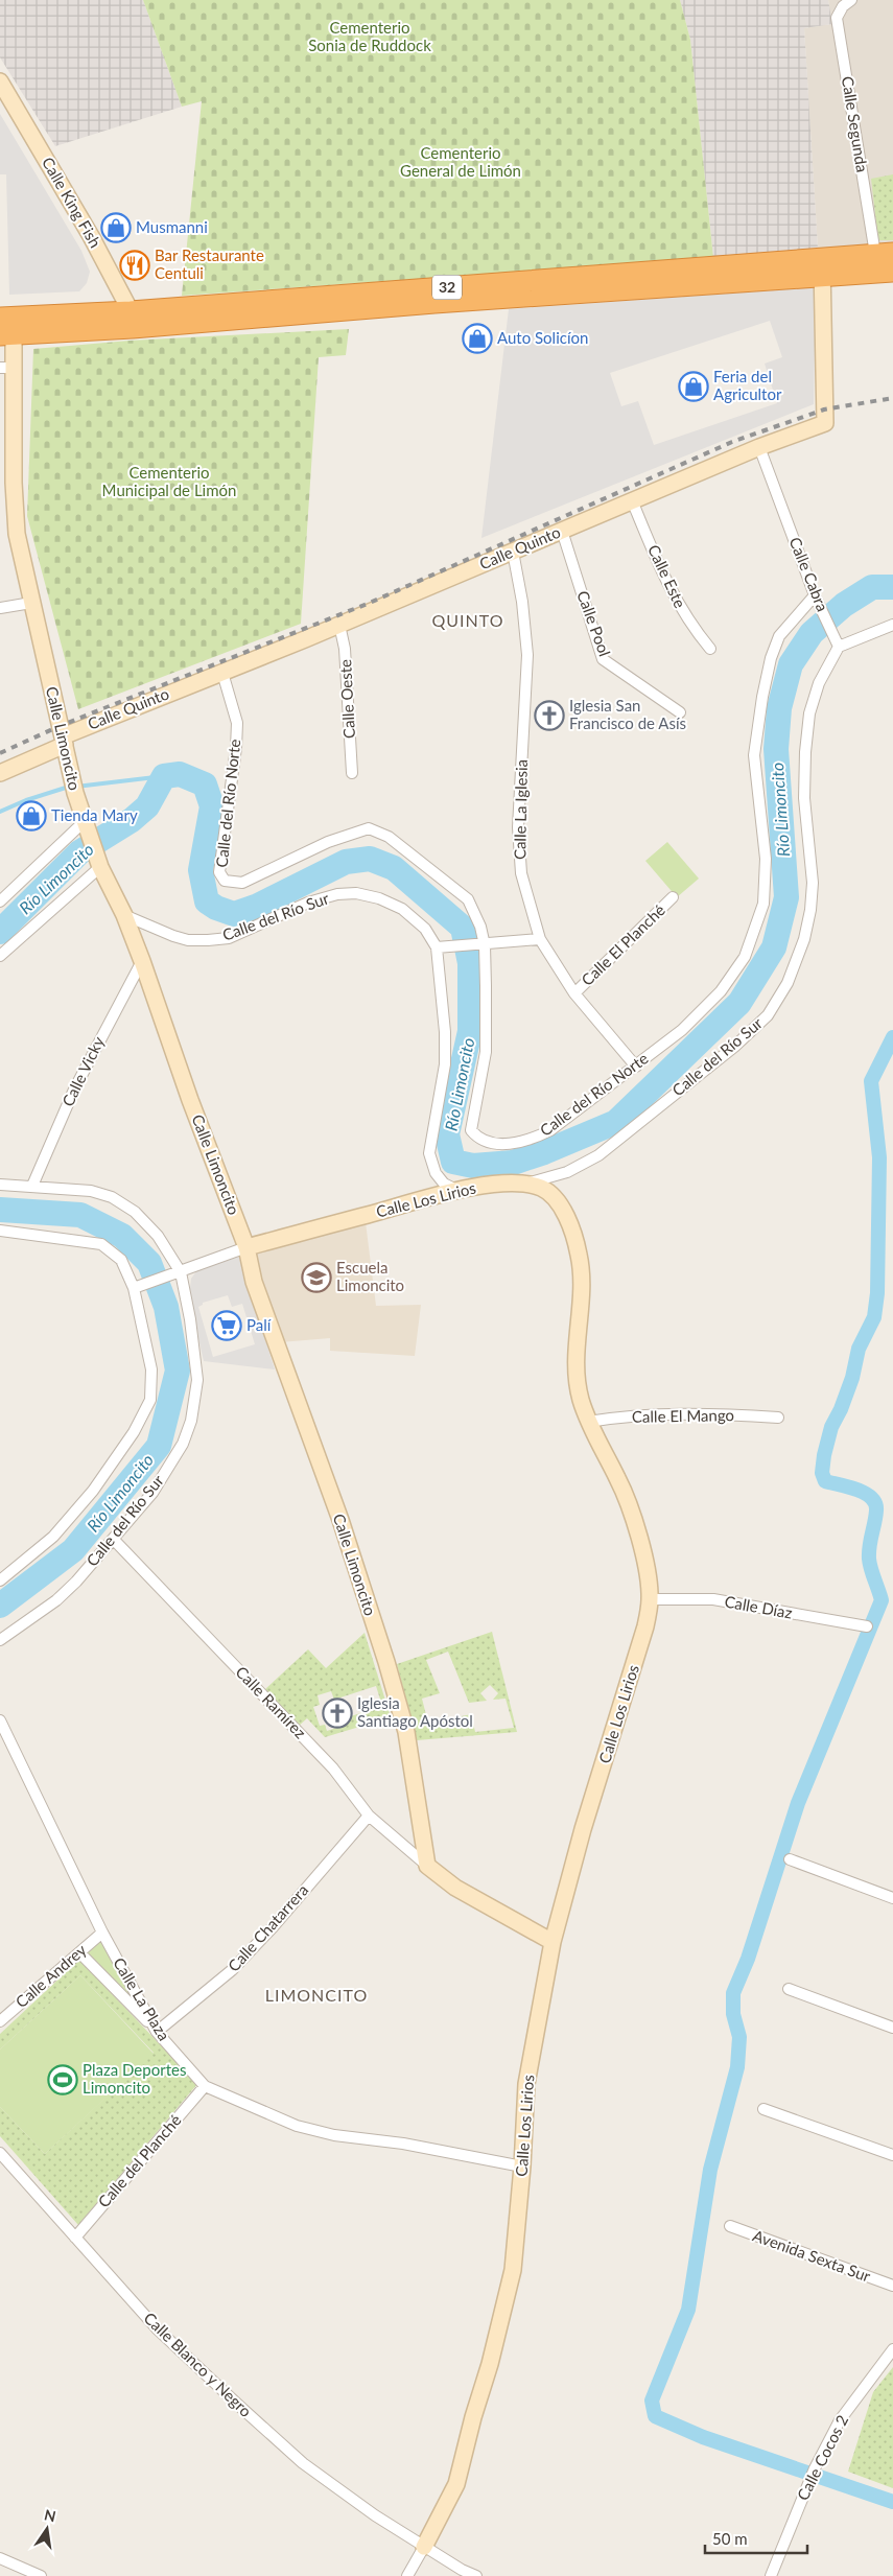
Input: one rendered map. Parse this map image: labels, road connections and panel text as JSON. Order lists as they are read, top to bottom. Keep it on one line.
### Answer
{"streets":{"highway":["32"],"street":["Calle Segunda","Calle King Fish","Calle Quinto","Calle Cabra","Calle Este","Calle Pool","Calle Oeste","Calle Limoncito","Calle del Río Norte","Calle La Iglesia","Calle del Río Sur","Calle El Planché","Calle Vicky","Calle Los Lirios","Calle El Mango","Calle Díaz","Calle Ramírez","Calle Chatarrera","Calle Andrey","Calle La Plaza","Calle del Planché","Avenida Sexta Sur","Calle Blanco y Negro","Calle Cocos 2"]},"crossings":[["Calle Segunda","32"],["Calle King Fish","32"],["32","Calle Quinto"],["32","Calle Limoncito"],["Calle Quinto","Calle Cabra"],["Calle Quinto","Calle Este"],["Calle Quinto","Calle Pool"],["Calle Quinto","Calle Oeste"],["Calle Quinto","Calle Limoncito"],["Calle Quinto","Calle del Río Norte"],["Calle Quinto","Calle La Iglesia"],["Calle Cabra","Calle del Río Norte"],["Calle Cabra","Calle del Río Sur"],["Calle Limoncito","Calle del Río Sur"],["Calle Limoncito","Calle Vicky"],["Calle Limoncito","Calle Los Lirios"],["Calle Limoncito","Calle Ramírez"],["Calle del Río Norte","Calle La Iglesia"],["Calle La Iglesia","Calle El Planché"],["Calle del Río Sur","Calle Vicky"],["Calle del Río Sur","Calle Los Lirios"],["Calle del Río Sur","Calle Ramírez"],["Calle Los Lirios","Calle El Mango"],["Calle Los Lirios","Calle Díaz"],["Calle Los Lirios","Calle La Plaza"],["Calle Los Lirios","Calle Blanco y Negro"],["Calle Ramírez","Calle Chatarrera"],["Calle Chatarrera","Calle La Plaza"],["Calle Andrey","Calle La Plaza"],["Calle La Plaza","Calle del Planché"],["Calle del Planché","Calle Blanco y Negro"]],"districts":["QUINTO","LIMONCITO"],"water":["Río Limoncito"],"parks":["Cementerio Sonia de Ruddock","Cementerio General de Limón","Cementerio Municipal de Limón"],"places":{"shop":["Musmanni","Auto Solicíon","Feria del Agricultor","Tienda Mary"],"restaurant":["Bar Restaurante Centuli"],"church":["Iglesia San Francisco de Asís","Iglesia Santiago Apóstol"],"school or university":["Escuela Limoncito"],"supermarket":["Palí"],"sports":["Plaza Deportes Limoncito"]},"scale_bar":"50 m","north":"top"}
